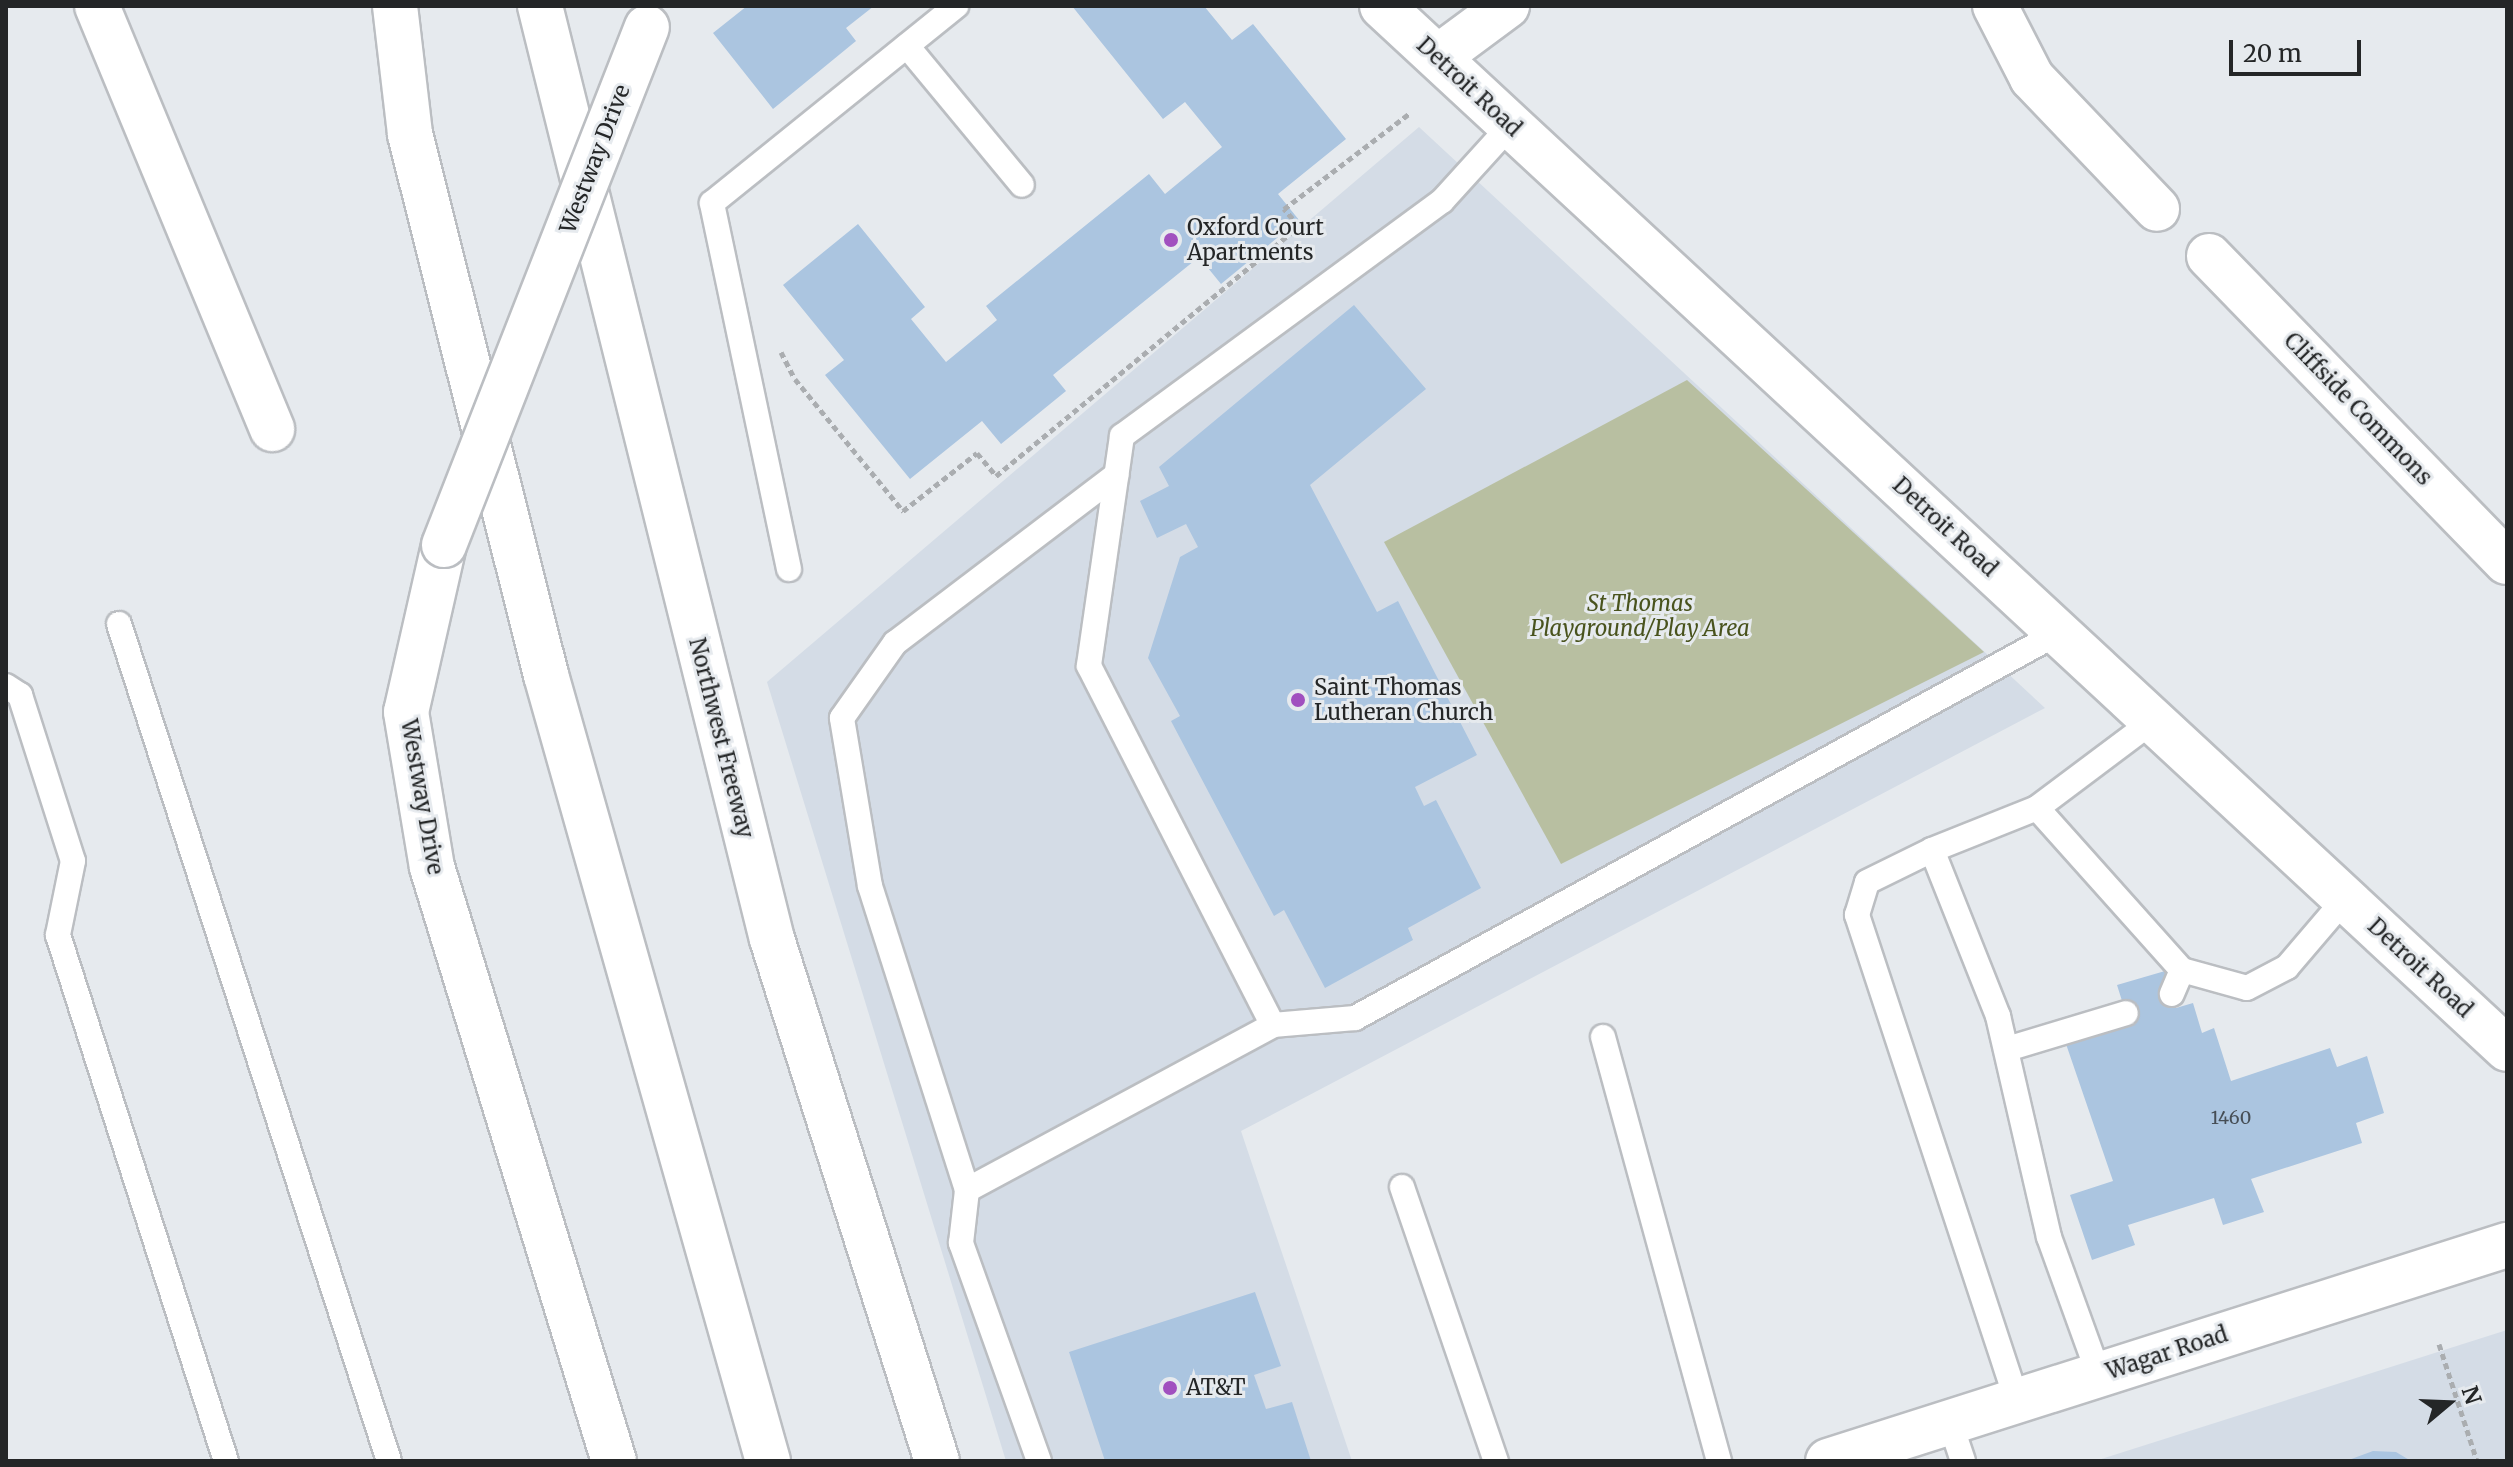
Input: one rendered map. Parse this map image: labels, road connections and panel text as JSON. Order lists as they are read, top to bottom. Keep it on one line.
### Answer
{"streets":{"main road":["Detroit Road","Westway Drive","Cliffside Commons","Northwest Freeway","Wagar Road"]},"parks":["St Thomas Playground/Play Area"],"places":["Oxford Court Apartments","Saint Thomas Lutheran Church","AT&T"],"house_numbers":["1460"],"scale_bar":"20 m","north":"right"}
